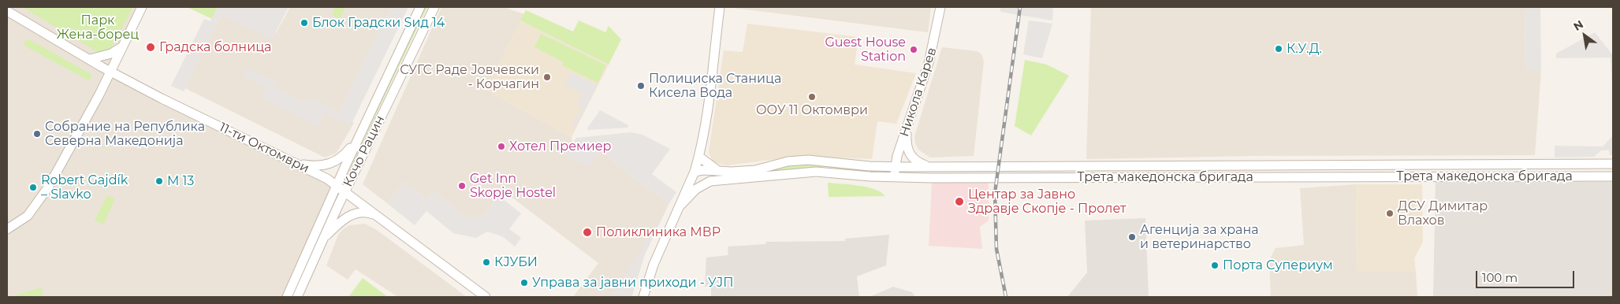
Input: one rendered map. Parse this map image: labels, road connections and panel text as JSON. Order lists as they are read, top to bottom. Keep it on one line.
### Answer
{"streets":{"street":["Никола Карев","11-ти Октомври","Кочо Рацин","Трета македонска бригада"]},"crossings":[["Никола Карев","Трета македонска бригада"],["11-ти Октомври","Кочо Рацин"]],"parks":["Парк Жена-борец"],"places":["Блок Градски Sид 14","Градска болница","К.У.Д.","Guest House Station","СУГС Раде Јовчевски - Корчагин","Полициска Станица Кисела Вода","ООУ 11 Октомври","Собрание на Република Северна Македонија","Хотел Премиер","M 13","Get Inn Skopje Hostel","Robert Gajdík – Slavko","Центар за Јавно Здравје Скопје - Пролет","ДСУ Димитар Влахов","Поликлиника МВР","Агенција за храна и ветеринарство","КЈУБИ","Порта Супериум","Управа за јавни приходи - УЈП"],"scale_bar":"100 m","north":"top left"}
